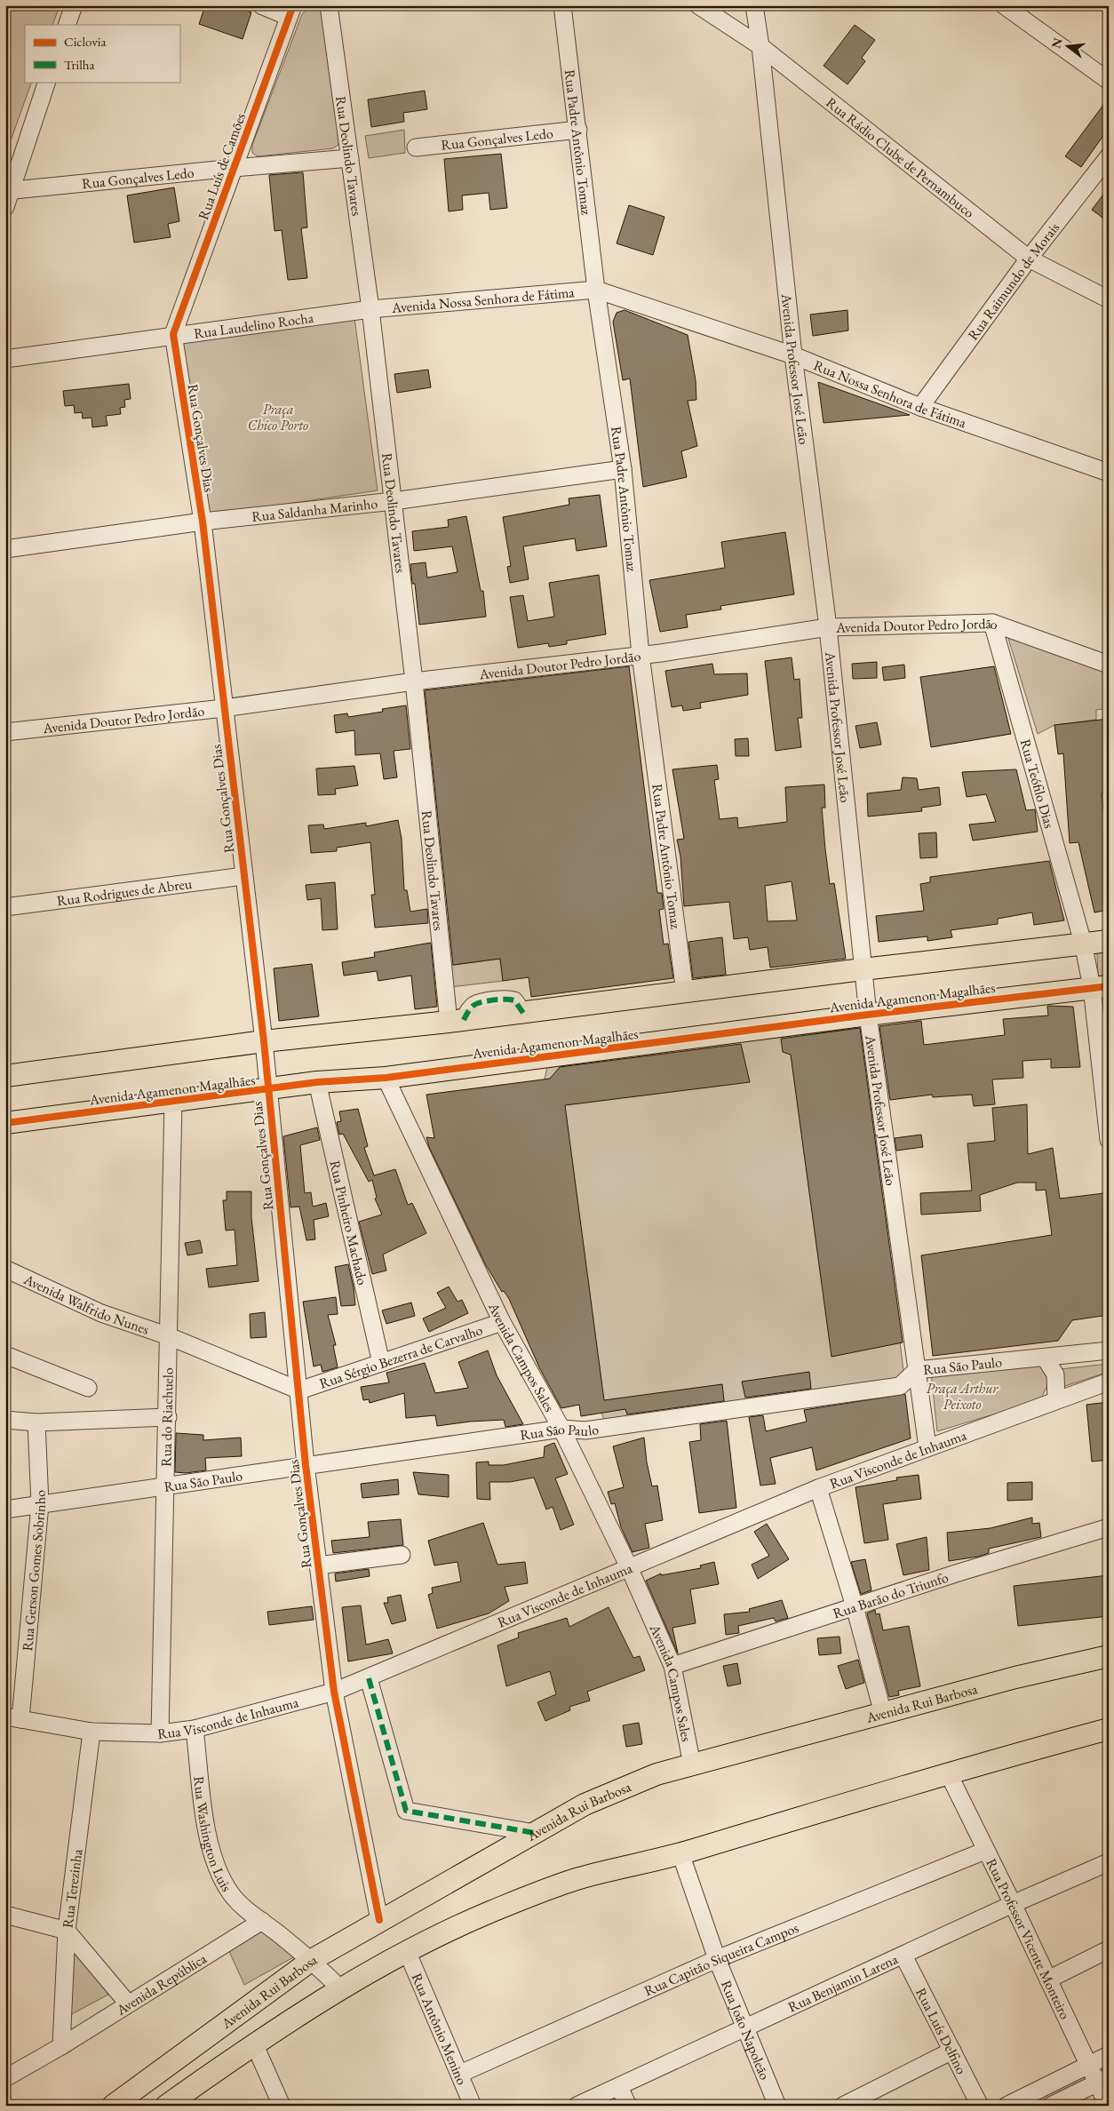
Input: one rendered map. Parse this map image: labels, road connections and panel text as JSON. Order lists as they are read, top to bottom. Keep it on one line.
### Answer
{"streets":{"main road":["Avenida Agamenon Magalhães","Avenida Rui Barbosa"],"street":["Rua Gonçalves Ledo","Rua Padre Antônio Tomaz","Rua Deolindo Tavares","Rua Rádio Clube de Pernambuco","Rua Luís de Camões","Rua Raimundo de Morais","Avenida Nossa Senhora de Fátima","Rua Laudelino Rocha","Avenida Professor José Leão","Rua Nossa Senhora de Fátima","Rua Gonçalves Dias","Rua Saldanha Marinho","Avenida Doutor Pedro Jordão","Rua Teófilo Dias","Rua Rodrigues de Abreu","Rua Pinheiro Machado","Avenida Walfrido Nunes","Rua Sérgio Bezerra de Carvalho","Avenida Campos Sales","Rua São Paulo","Rua do Riachuelo","Rua Visconde de Inhauma","Rua Gerson Gomes Sobrinho","Rua Barão do Triunfo","Rua Washington Luis","Rua Terezinha","Rua Professor Vicente Monteiro","Rua Capitão Siqueira Campos","Rua Benjamin Larena","Avenida República","Rua Antônio Menino","Rua João Napoleão","Rua Luís Delfino"]},"crossings":[["Rua Gonçalves Ledo","Rua Padre Antônio Tomaz"],["Rua Gonçalves Ledo","Rua Deolindo Tavares"],["Rua Gonçalves Ledo","Rua Luís de Camões"],["Rua Padre Antônio Tomaz","Avenida Nossa Senhora de Fátima"],["Rua Padre Antônio Tomaz","Rua Nossa Senhora de Fátima"],["Rua Padre Antônio Tomaz","Rua Saldanha Marinho"],["Rua Padre Antônio Tomaz","Avenida Doutor Pedro Jordão"],["Rua Deolindo Tavares","Avenida Nossa Senhora de Fátima"],["Rua Deolindo Tavares","Rua Laudelino Rocha"],["Rua Deolindo Tavares","Rua Saldanha Marinho"],["Rua Deolindo Tavares","Avenida Doutor Pedro Jordão"],["Rua Rádio Clube de Pernambuco","Rua Raimundo de Morais"],["Rua Rádio Clube de Pernambuco","Avenida Professor José Leão"],["Rua Luís de Camões","Rua Laudelino Rocha"],["Rua Luís de Camões","Rua Gonçalves Dias"],["Rua Raimundo de Morais","Rua Nossa Senhora de Fátima"],["Avenida Nossa Senhora de Fátima","Rua Laudelino Rocha"],["Avenida Nossa Senhora de Fátima","Rua Nossa Senhora de Fátima"],["Rua Laudelino Rocha","Rua Gonçalves Dias"],["Avenida Professor José Leão","Rua Nossa Senhora de Fátima"],["Avenida Professor José Leão","Avenida Doutor Pedro Jordão"],["Avenida Professor José Leão","Avenida Agamenon Magalhães"],["Avenida Professor José Leão","Rua São Paulo"],["Avenida Professor José Leão","Rua Visconde de Inhauma"],["Rua Gonçalves Dias","Rua Saldanha Marinho"],["Rua Gonçalves Dias","Avenida Doutor Pedro Jordão"],["Rua Gonçalves Dias","Rua Rodrigues de Abreu"],["Rua Gonçalves Dias","Avenida Agamenon Magalhães"],["Rua Gonçalves Dias","Avenida Walfrido Nunes"],["Rua Gonçalves Dias","Rua Sérgio Bezerra de Carvalho"],["Rua Gonçalves Dias","Rua São Paulo"],["Rua Gonçalves Dias","Rua Visconde de Inhauma"],["Rua Gonçalves Dias","Avenida Rui Barbosa"],["Avenida Doutor Pedro Jordão","Rua Teófilo Dias"],["Rua Teófilo Dias","Avenida Agamenon Magalhães"],["Avenida Agamenon Magalhães","Rua Pinheiro Machado"],["Avenida Agamenon Magalhães","Avenida Campos Sales"],["Avenida Agamenon Magalhães","Rua do Riachuelo"],["Rua Pinheiro Machado","Rua Sérgio Bezerra de Carvalho"],["Avenida Walfrido Nunes","Rua Sérgio Bezerra de Carvalho"],["Avenida Walfrido Nunes","Rua do Riachuelo"],["Rua Sérgio Bezerra de Carvalho","Avenida Campos Sales"],["Avenida Campos Sales","Rua São Paulo"],["Avenida Campos Sales","Rua Visconde de Inhauma"],["Avenida Campos Sales","Rua Barão do Triunfo"],["Avenida Campos Sales","Avenida Rui Barbosa"],["Rua São Paulo","Rua do Riachuelo"],["Rua São Paulo","Rua Gerson Gomes Sobrinho"],["Rua do Riachuelo","Rua Visconde de Inhauma"],["Rua Visconde de Inhauma","Rua Gerson Gomes Sobrinho"],["Rua Visconde de Inhauma","Rua Washington Luis"],["Rua Visconde de Inhauma","Rua Terezinha"],["Rua Washington Luis","Avenida República"],["Rua Terezinha","Avenida República"],["Rua Professor Vicente Monteiro","Rua Capitão Siqueira Campos"],["Rua Professor Vicente Monteiro","Rua Benjamin Larena"],["Rua Capitão Siqueira Campos","Rua Antônio Menino"],["Rua Capitão Siqueira Campos","Rua João Napoleão"],["Rua Benjamin Larena","Rua João Napoleão"],["Rua Benjamin Larena","Rua Luís Delfino"]],"parks":["Praça Chico Porto","Praça Arthur Peixoto"],"legend":["Ciclovia","Trilha"],"north":"left"}
